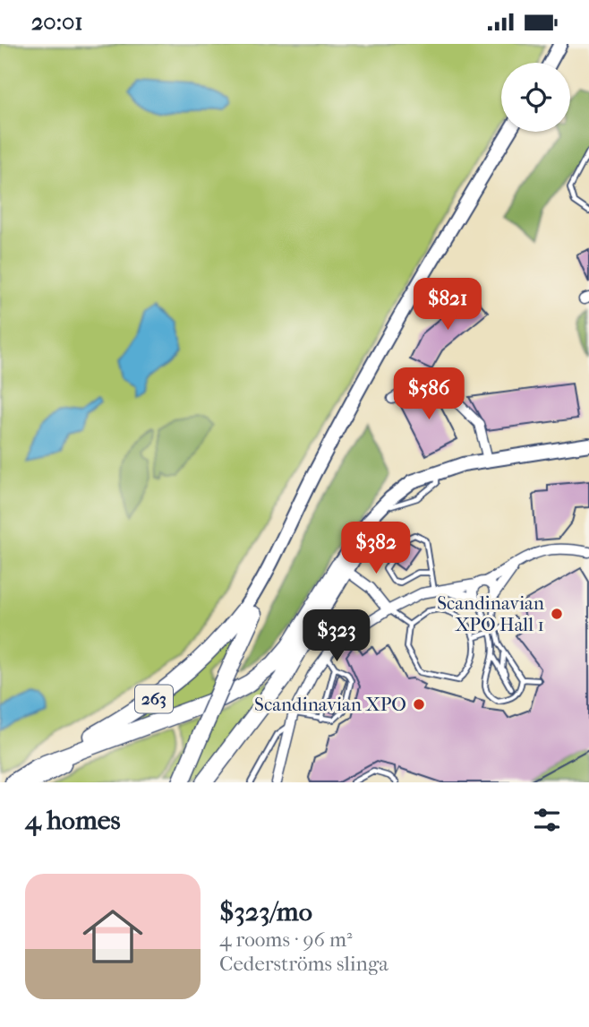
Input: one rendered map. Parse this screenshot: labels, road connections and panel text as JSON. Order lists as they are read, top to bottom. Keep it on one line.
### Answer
{"streets":{"highway":["263"]},"places":["Scandinavian XPO Hall 1","Scandinavian XPO"],"page":{"status":"20:01","price":["$821","$586","$382","$323"],"heading":"4 homes","list":[{"name":"$323/mo","note":"4 rooms · 96 m² · Cederströms slinga"}]}}
